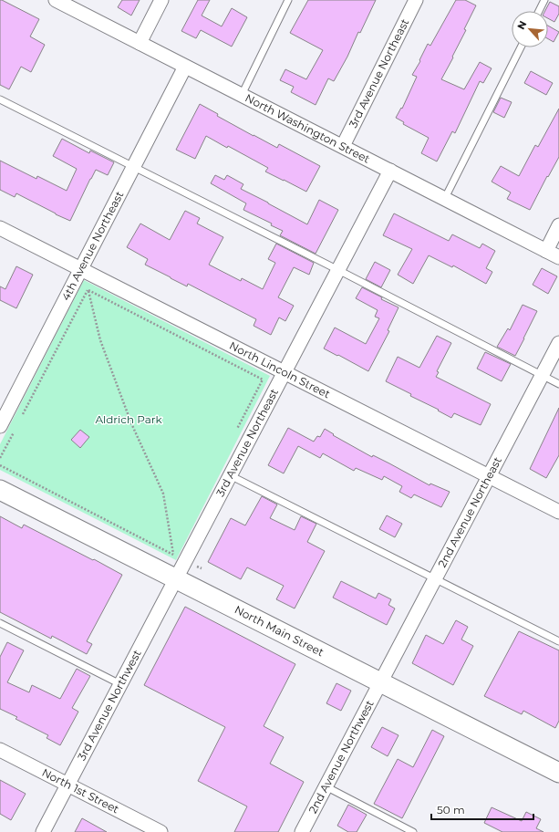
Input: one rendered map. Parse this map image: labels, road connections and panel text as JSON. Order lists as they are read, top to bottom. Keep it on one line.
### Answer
{"streets":{"street":["3rd Avenue Northeast","North Washington Street","4th Avenue Northeast","North Lincoln Street","2nd Avenue Northeast","North Main Street","3rd Avenue Northwest","2nd Avenue Northwest","North 1st Street"]},"crossings":[["3rd Avenue Northeast","North Washington Street"],["3rd Avenue Northeast","North Lincoln Street"],["3rd Avenue Northeast","North Main Street"],["3rd Avenue Northeast","3rd Avenue Northwest"],["North Washington Street","4th Avenue Northeast"],["4th Avenue Northeast","North Lincoln Street"],["North Lincoln Street","2nd Avenue Northeast"],["2nd Avenue Northeast","North Main Street"],["2nd Avenue Northeast","2nd Avenue Northwest"],["North Main Street","3rd Avenue Northwest"],["North Main Street","2nd Avenue Northwest"],["3rd Avenue Northwest","North 1st Street"]],"parks":["Aldrich Park"],"scale_bar":"50 m","north":"top left"}
